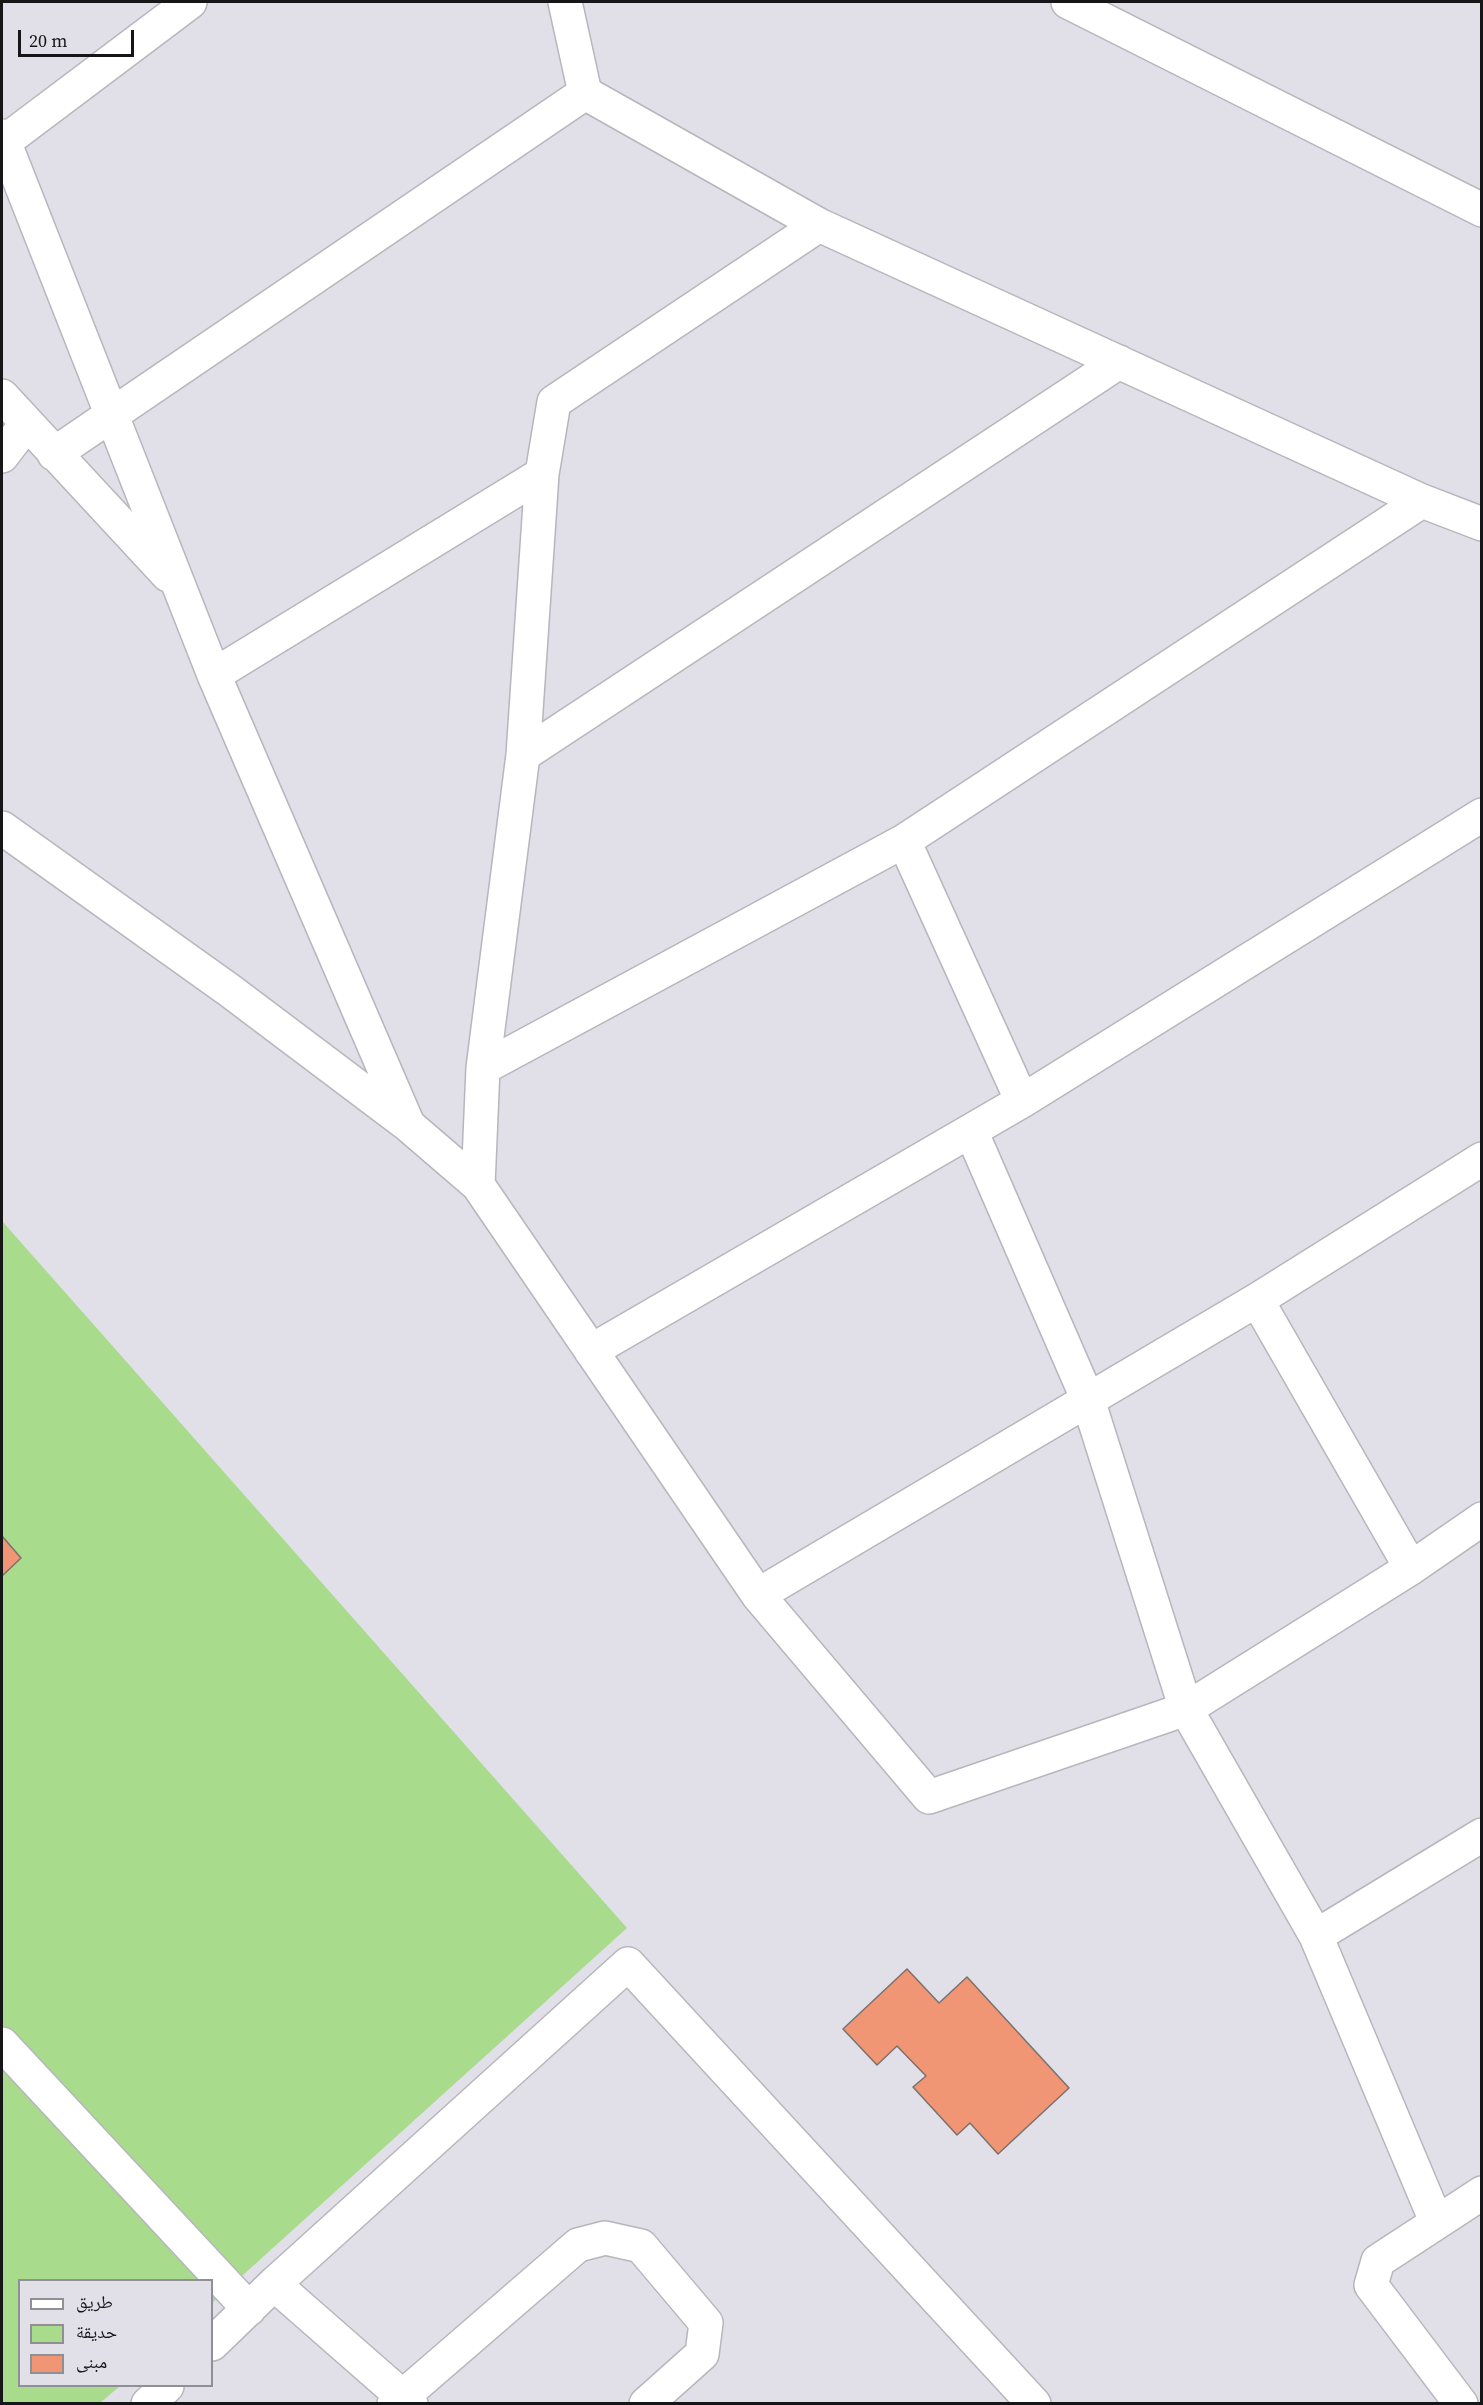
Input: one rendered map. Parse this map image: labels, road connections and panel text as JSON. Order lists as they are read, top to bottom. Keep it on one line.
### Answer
{"legend":["طريق","حديقة","مبنى"],"scale_bar":"20 m"}
